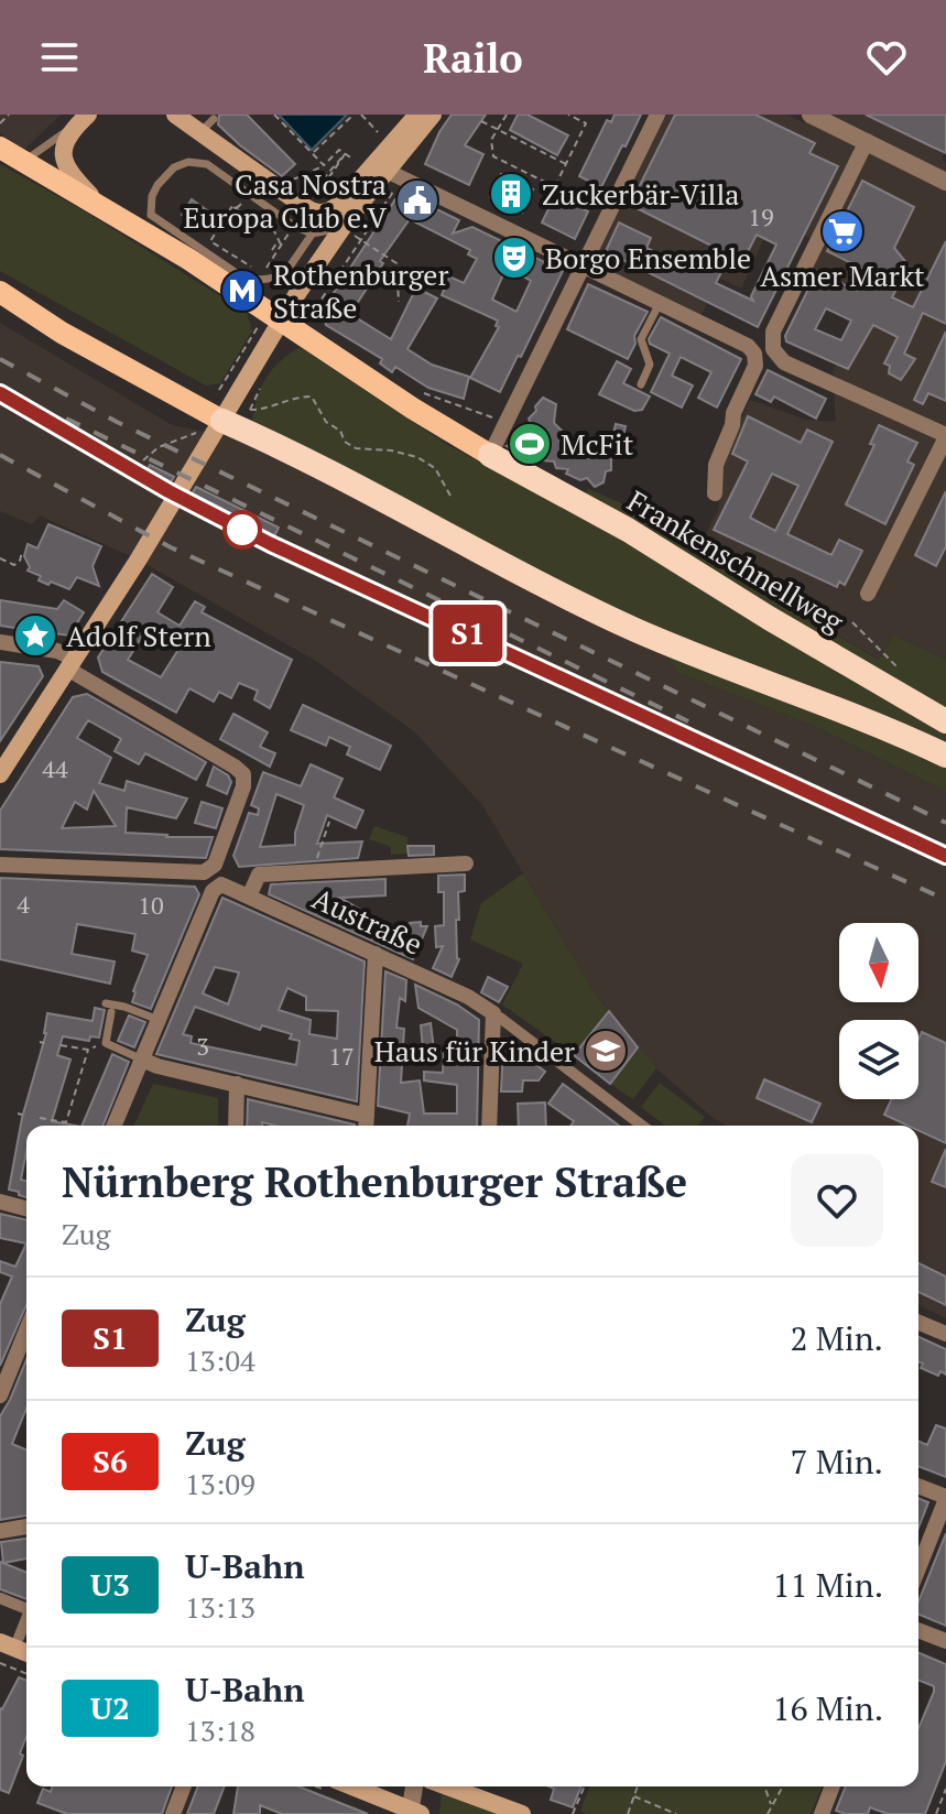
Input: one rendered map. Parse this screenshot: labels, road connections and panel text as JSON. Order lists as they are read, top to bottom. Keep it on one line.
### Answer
{"streets":{"highway":["Frankenschnellweg"],"street":["Austraße"]},"places":{"building":["Zuckerbär-Villa"],"public building":["Casa Nostra Europa Club e.V"],"supermarket":["Asmer Markt"],"theatre":["Borgo Ensemble"],"metro station":["Rothenburger Straße"],"sports":["McFit"],"place":["Adolf Stern"],"school or university":["Haus für Kinder"]},"house_numbers":["19","44","4","10","3","17"],"north":"bottom","page":{"header":"Railo","on_map":"S1","heading":["Nürnberg Rothenburger Straße","Zug"],"list":[{"mark":"S1","name":"Zug","note":"13:04","value":"2 Min."},{"mark":"S6","name":"Zug","note":"13:09","value":"7 Min."},{"mark":"U3","name":"U-Bahn","note":"13:13","value":"11 Min."},{"mark":"U2","name":"U-Bahn","note":"13:18","value":"16 Min."}]}}
